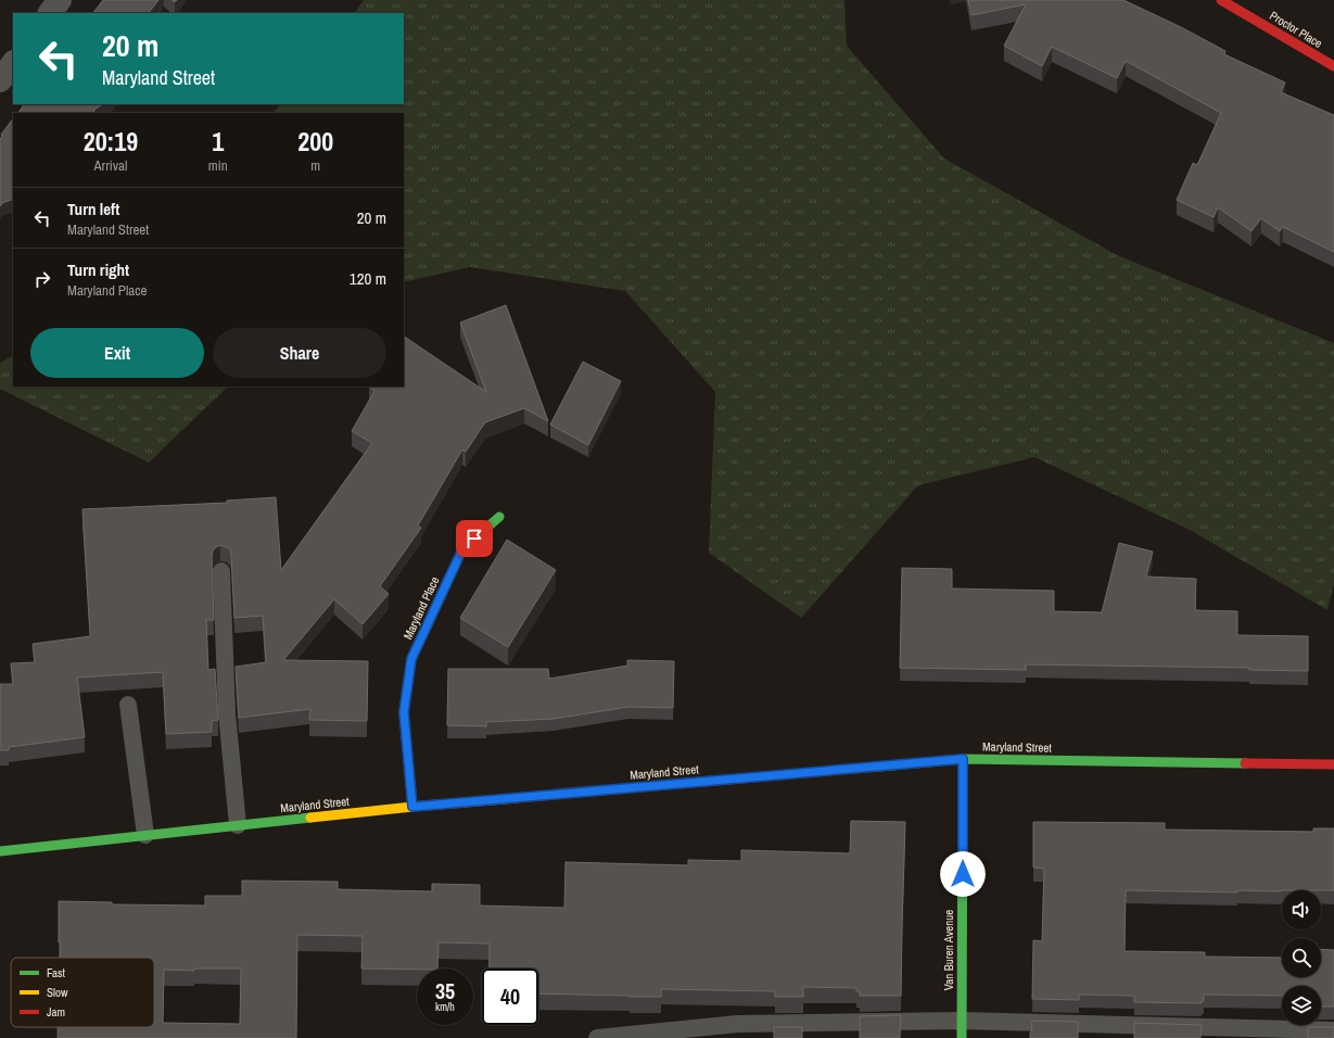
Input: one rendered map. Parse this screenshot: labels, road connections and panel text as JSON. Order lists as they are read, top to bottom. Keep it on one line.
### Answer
{"streets":{"street":["Proctor Place","Maryland Place","Maryland Street","Van Buren Avenue"]},"crossings":[["Maryland Place","Maryland Street"],["Maryland Street","Van Buren Avenue"]],"legend":["Fast","Slow","Jam"],"page":{"turn":["20 m","Maryland Street"],"eta":["20:19","Arrival","1","min","200","m"],"list":[{"name":"Turn left","note":"Maryland Street","value":"20 m"},{"name":"Turn right","note":"Maryland Place","value":"120 m"}],"buttons":["Exit","Share"],"speed":"35 km/h","limit":"40"}}
